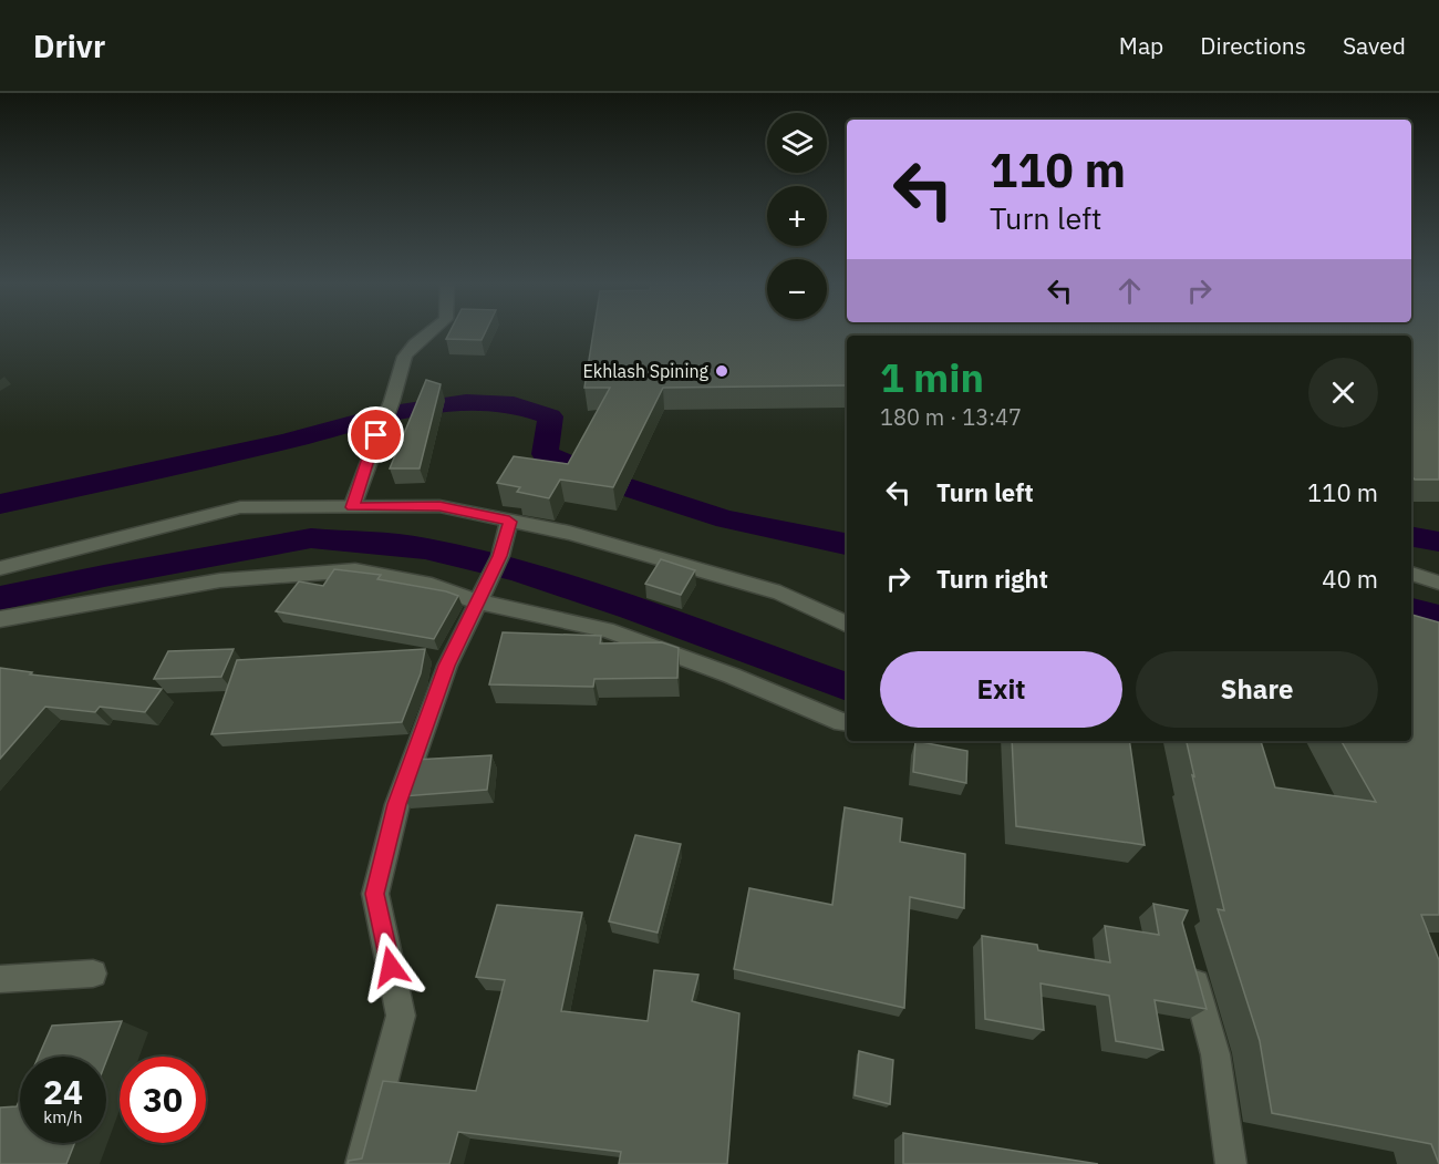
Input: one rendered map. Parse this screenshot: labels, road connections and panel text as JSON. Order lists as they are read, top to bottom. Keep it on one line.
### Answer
{"places":["Ekhlash Spining"],"page":{"header":"Drivr","nav":["Map","Directions","Saved"],"map_buttons":["+","−"],"turn":["110 m","Turn left"],"heading":["1 min","180 m · 13:47"],"list":[{"name":"Turn left","value":"110 m"},{"name":"Turn right","value":"40 m"}],"buttons":["Exit","Share"],"speed":"24 km/h","limit":"30"}}
